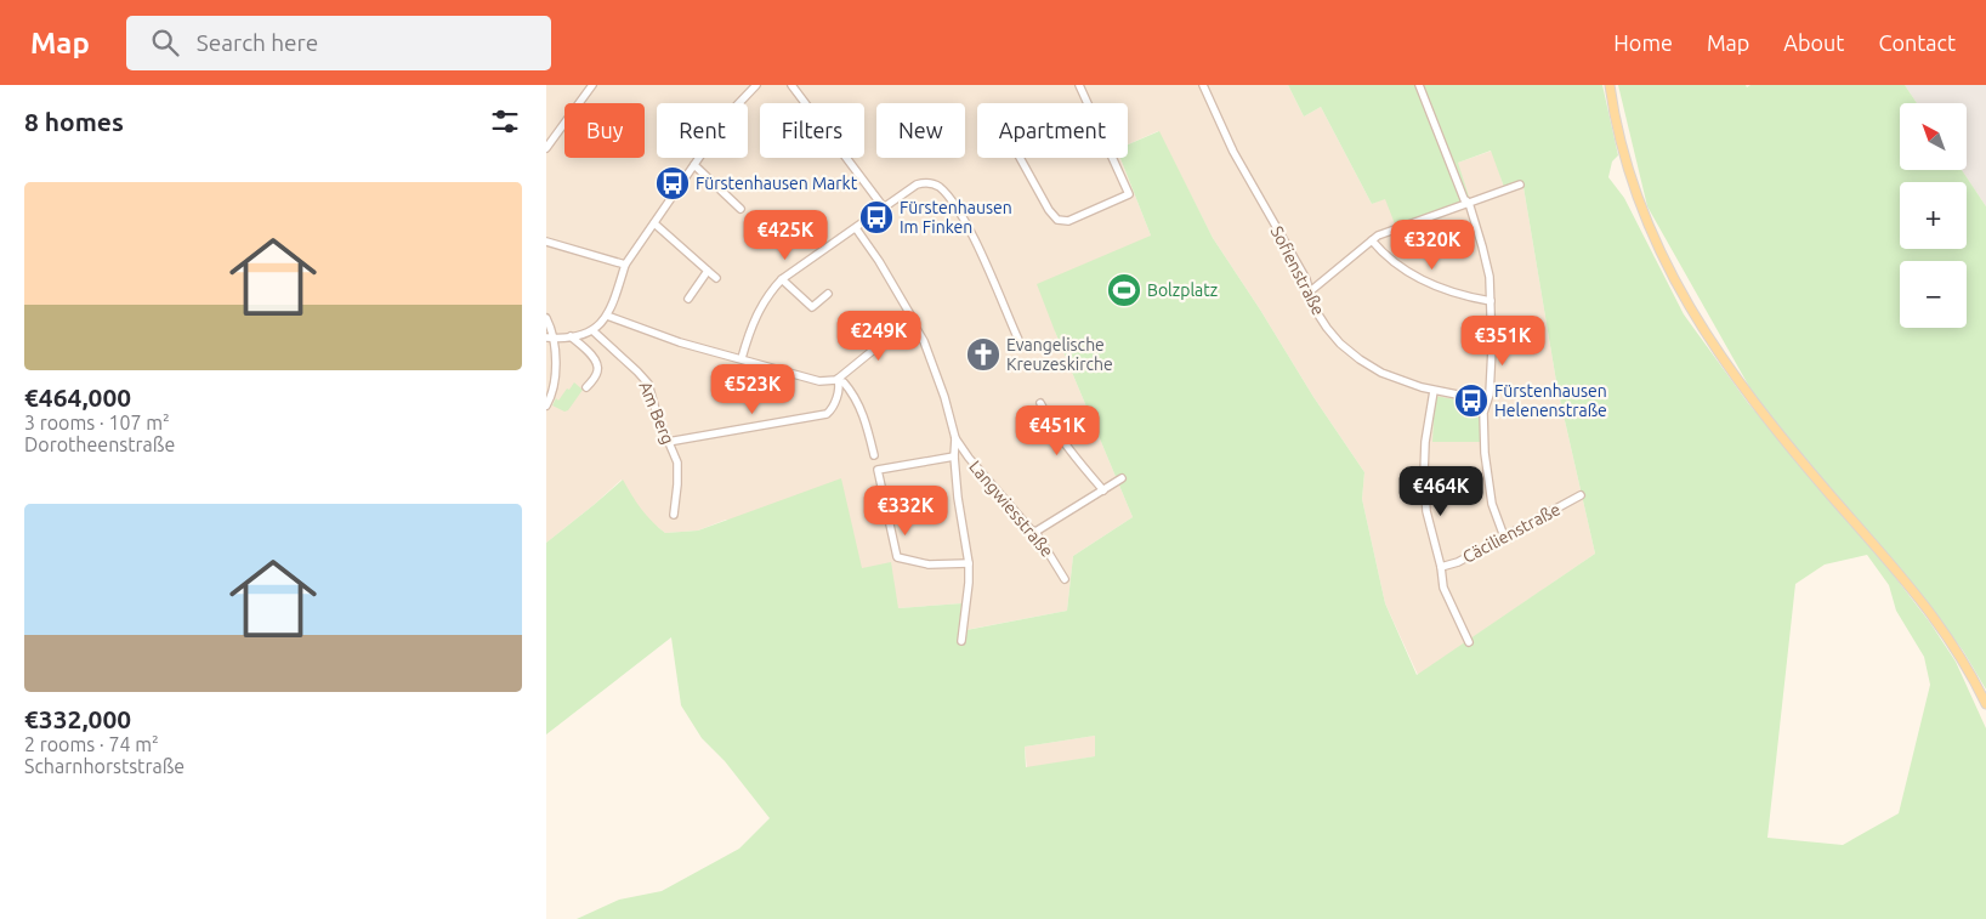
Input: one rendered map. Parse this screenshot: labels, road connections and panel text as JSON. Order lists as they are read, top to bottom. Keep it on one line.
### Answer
{"streets":{"street":["Sofienstraße","Am Berg","Langwiesstraße","Cäcilienstraße"]},"places":{"bus stop":["Fürstenhausen Markt","Fürstenhausen Im Finken","Fürstenhausen Helenenstraße"],"sports":["Bolzplatz"],"church":["Evangelische Kreuzeskirche"]},"north":"top left","page":{"header":"Map","search":"Search here","nav":["Home","Map","About","Contact"],"heading":"8 homes","map_buttons":["+","−"],"chip":["Buy","Rent","Filters","New","Apartment"],"list":[{"name":"€464,000","note":"3 rooms · 107 m² · Dorotheenstraße"},{"name":"€332,000","note":"2 rooms · 74 m² · Scharnhorststraße"}],"price":["€425K","€320K","€249K","€351K","€523K","€451K","€464K","€332K"]}}
